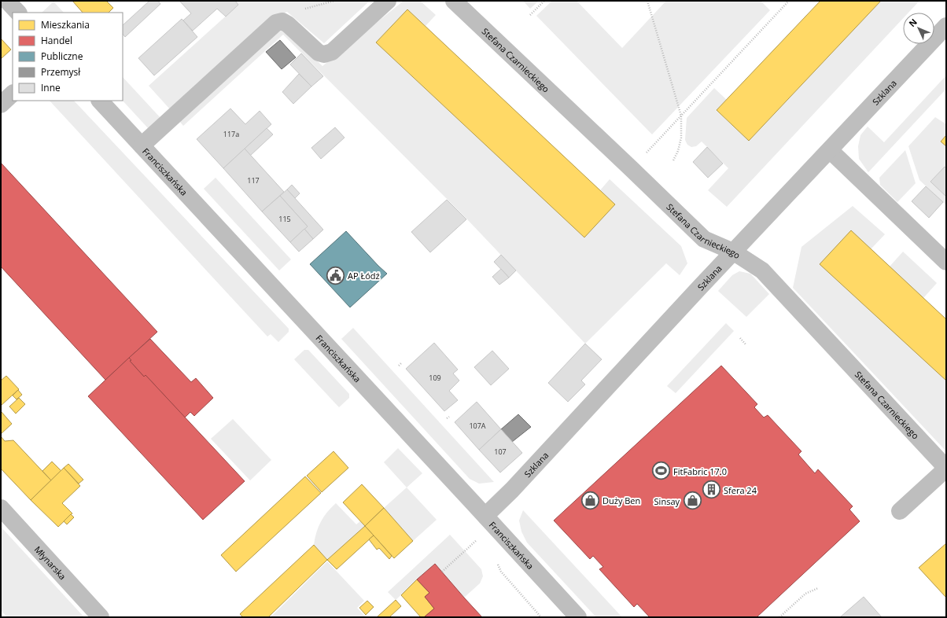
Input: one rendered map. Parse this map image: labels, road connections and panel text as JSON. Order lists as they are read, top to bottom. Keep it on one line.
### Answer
{"streets":{"street":["Stefana Czarnieckiego","Szklana","Franciszkańska","Młynarska"]},"crossings":[["Stefana Czarnieckiego","Szklana"],["Szklana","Franciszkańska"]],"places":{"public building":["AP Łódź"],"sports":["FitFabric 17.0"],"building":["Sfera 24"],"shop":["Duży Ben","Sinsay"]},"house_numbers":["117a","117","115","109","107A","107"],"legend":["Mieszkania","Handel","Publiczne","Przemysł","Inne"],"north":"top left"}
